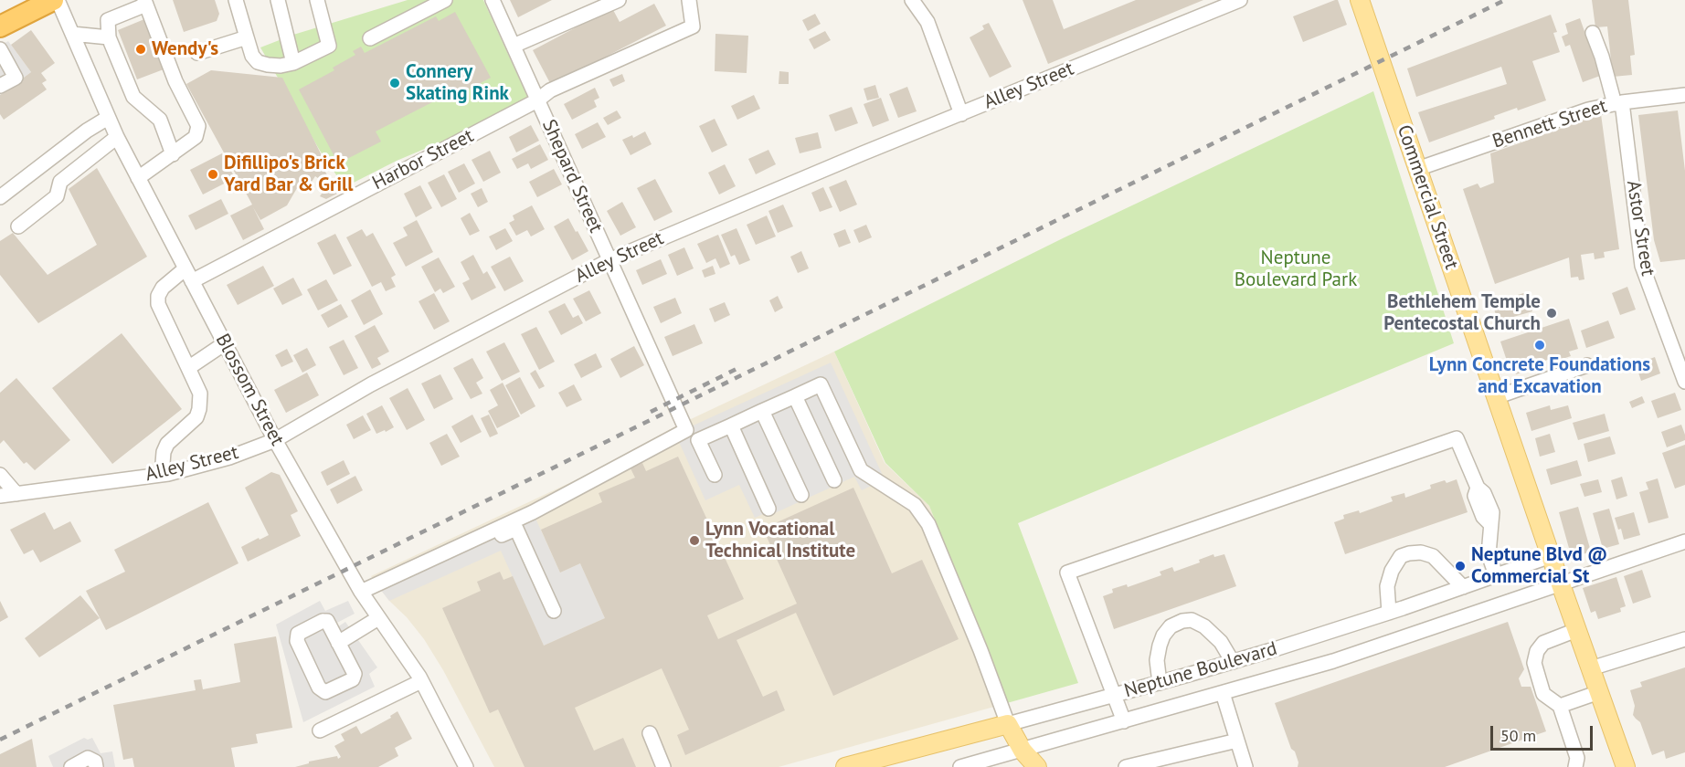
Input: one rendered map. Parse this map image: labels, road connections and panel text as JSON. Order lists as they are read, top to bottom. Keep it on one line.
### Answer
{"streets":{"main road":["Commercial Street","Neptune Boulevard"],"street":["Alley Street","Bennett Street","Harbor Street","Shepard Street","Astor Street","Blossom Street"]},"crossings":[["Alley Street","Harbor Street"],["Alley Street","Shepard Street"],["Alley Street","Blossom Street"],["Bennett Street","Commercial Street"],["Bennett Street","Astor Street"],["Harbor Street","Shepard Street"],["Harbor Street","Blossom Street"],["Shepard Street","Blossom Street"],["Commercial Street","Neptune Boulevard"]],"parks":["Neptune Boulevard Park"],"places":["Wendy's","Connery Skating Rink","Difillipo's Brick Yard Bar & Grill","Bethlehem Temple Pentecostal Church","Lynn Concrete Foundations and Excavation","Lynn Vocational Technical Institute","Neptune Blvd @ Commercial St"],"scale_bar":"50 m"}
